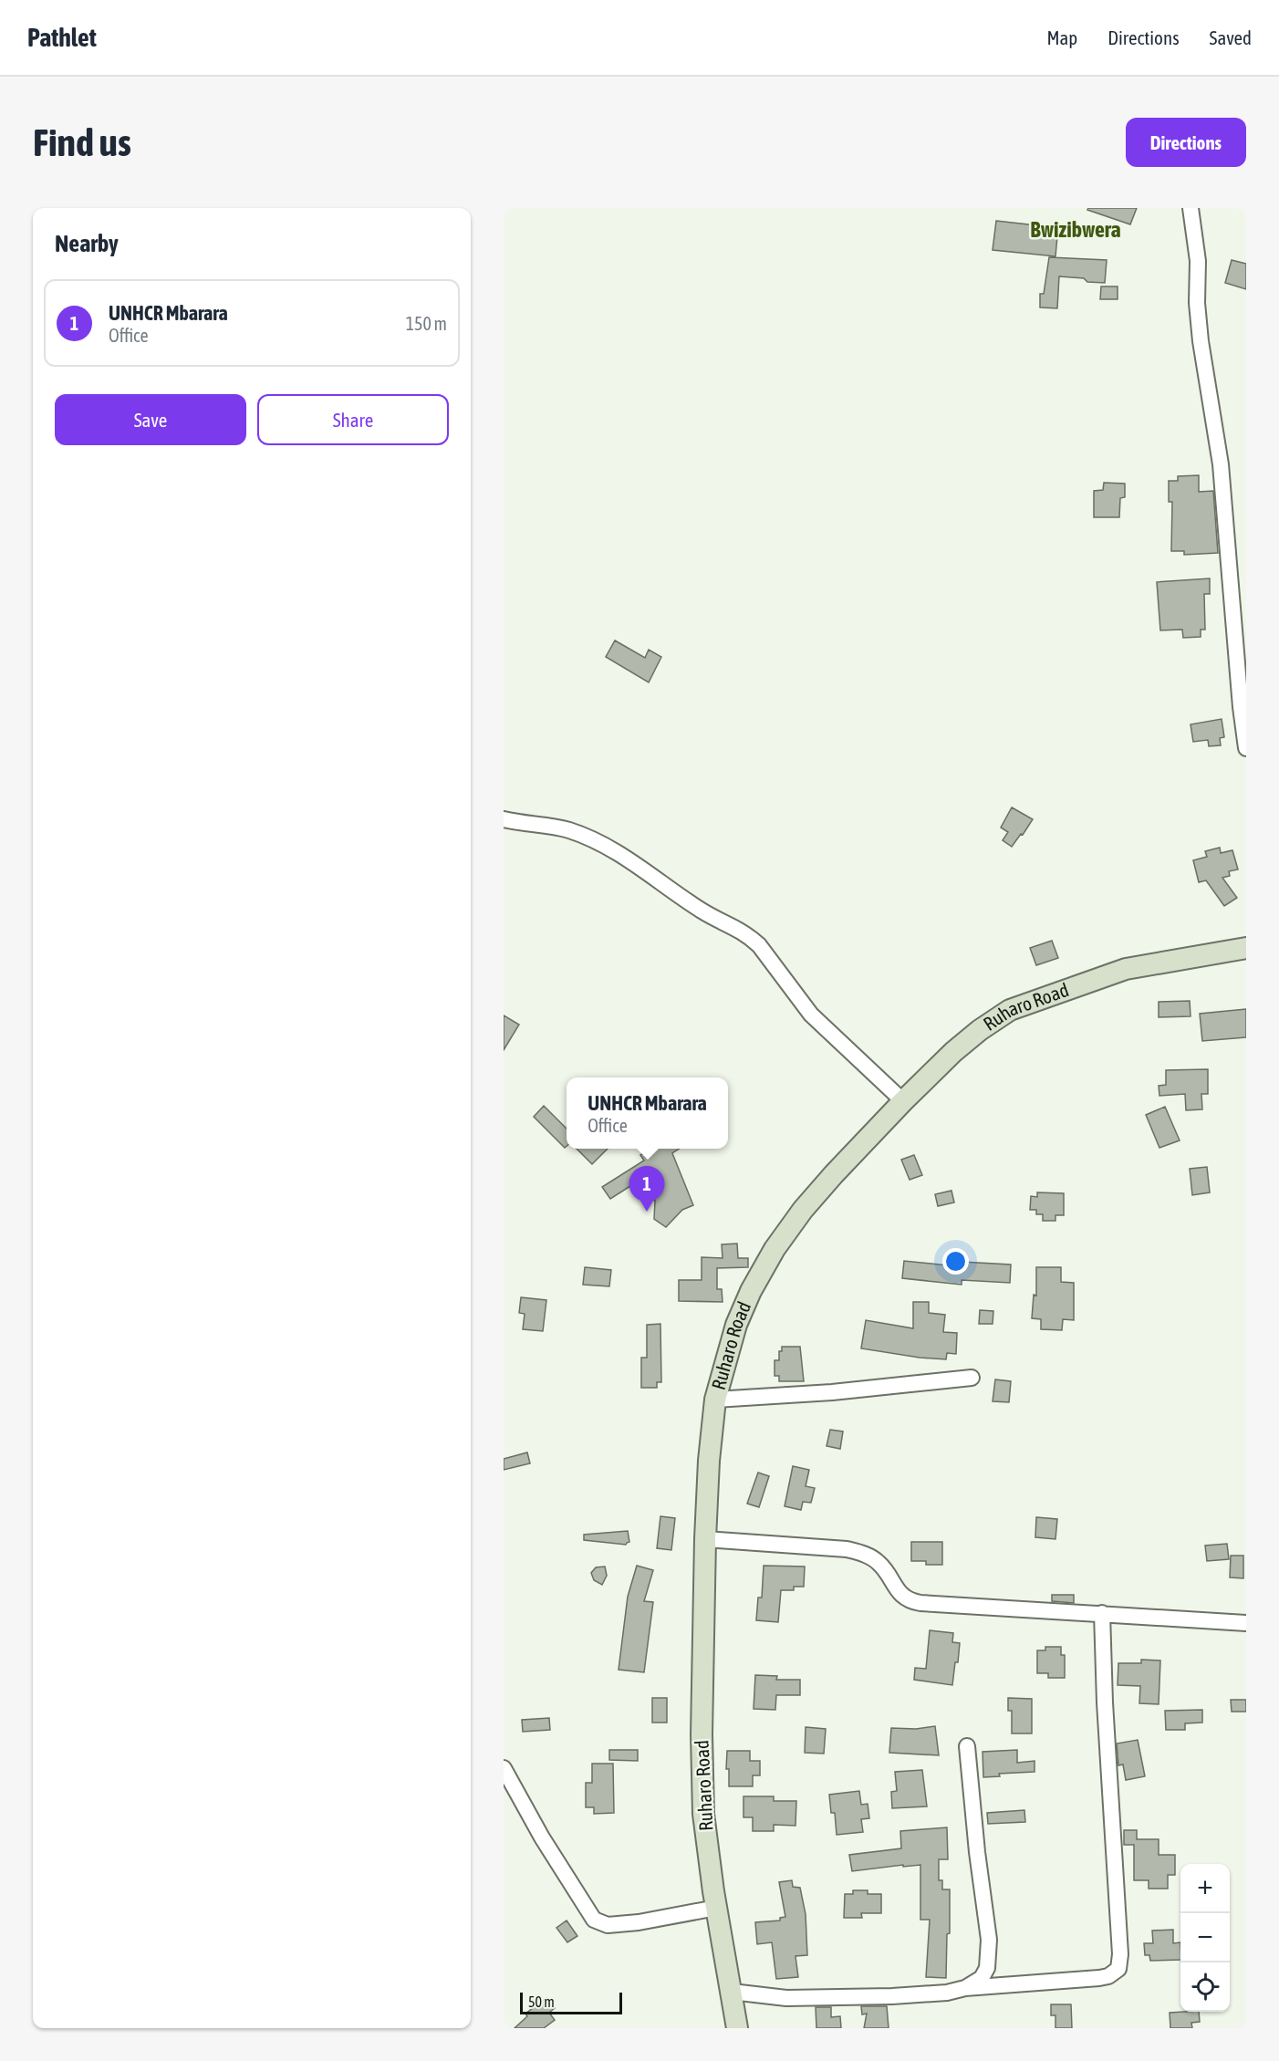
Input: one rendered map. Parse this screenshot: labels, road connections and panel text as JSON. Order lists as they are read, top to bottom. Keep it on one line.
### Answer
{"streets":{"street":["Ruharo Road"]},"districts":["Bwizibwera"],"scale_bar":"50 m","page":{"header":"Pathlet","nav":["Map","Directions","Saved"],"buttons":["Directions",["Save","Share"]],"title":"Find us","heading":"Nearby","list":[{"mark":"1","name":"UNHCR Mbarara","note":"Office","value":"150 m"}],"popup":["UNHCR Mbarara","Office"],"pins":"1","map_buttons":["+","−"],"scale":"50 m"}}
